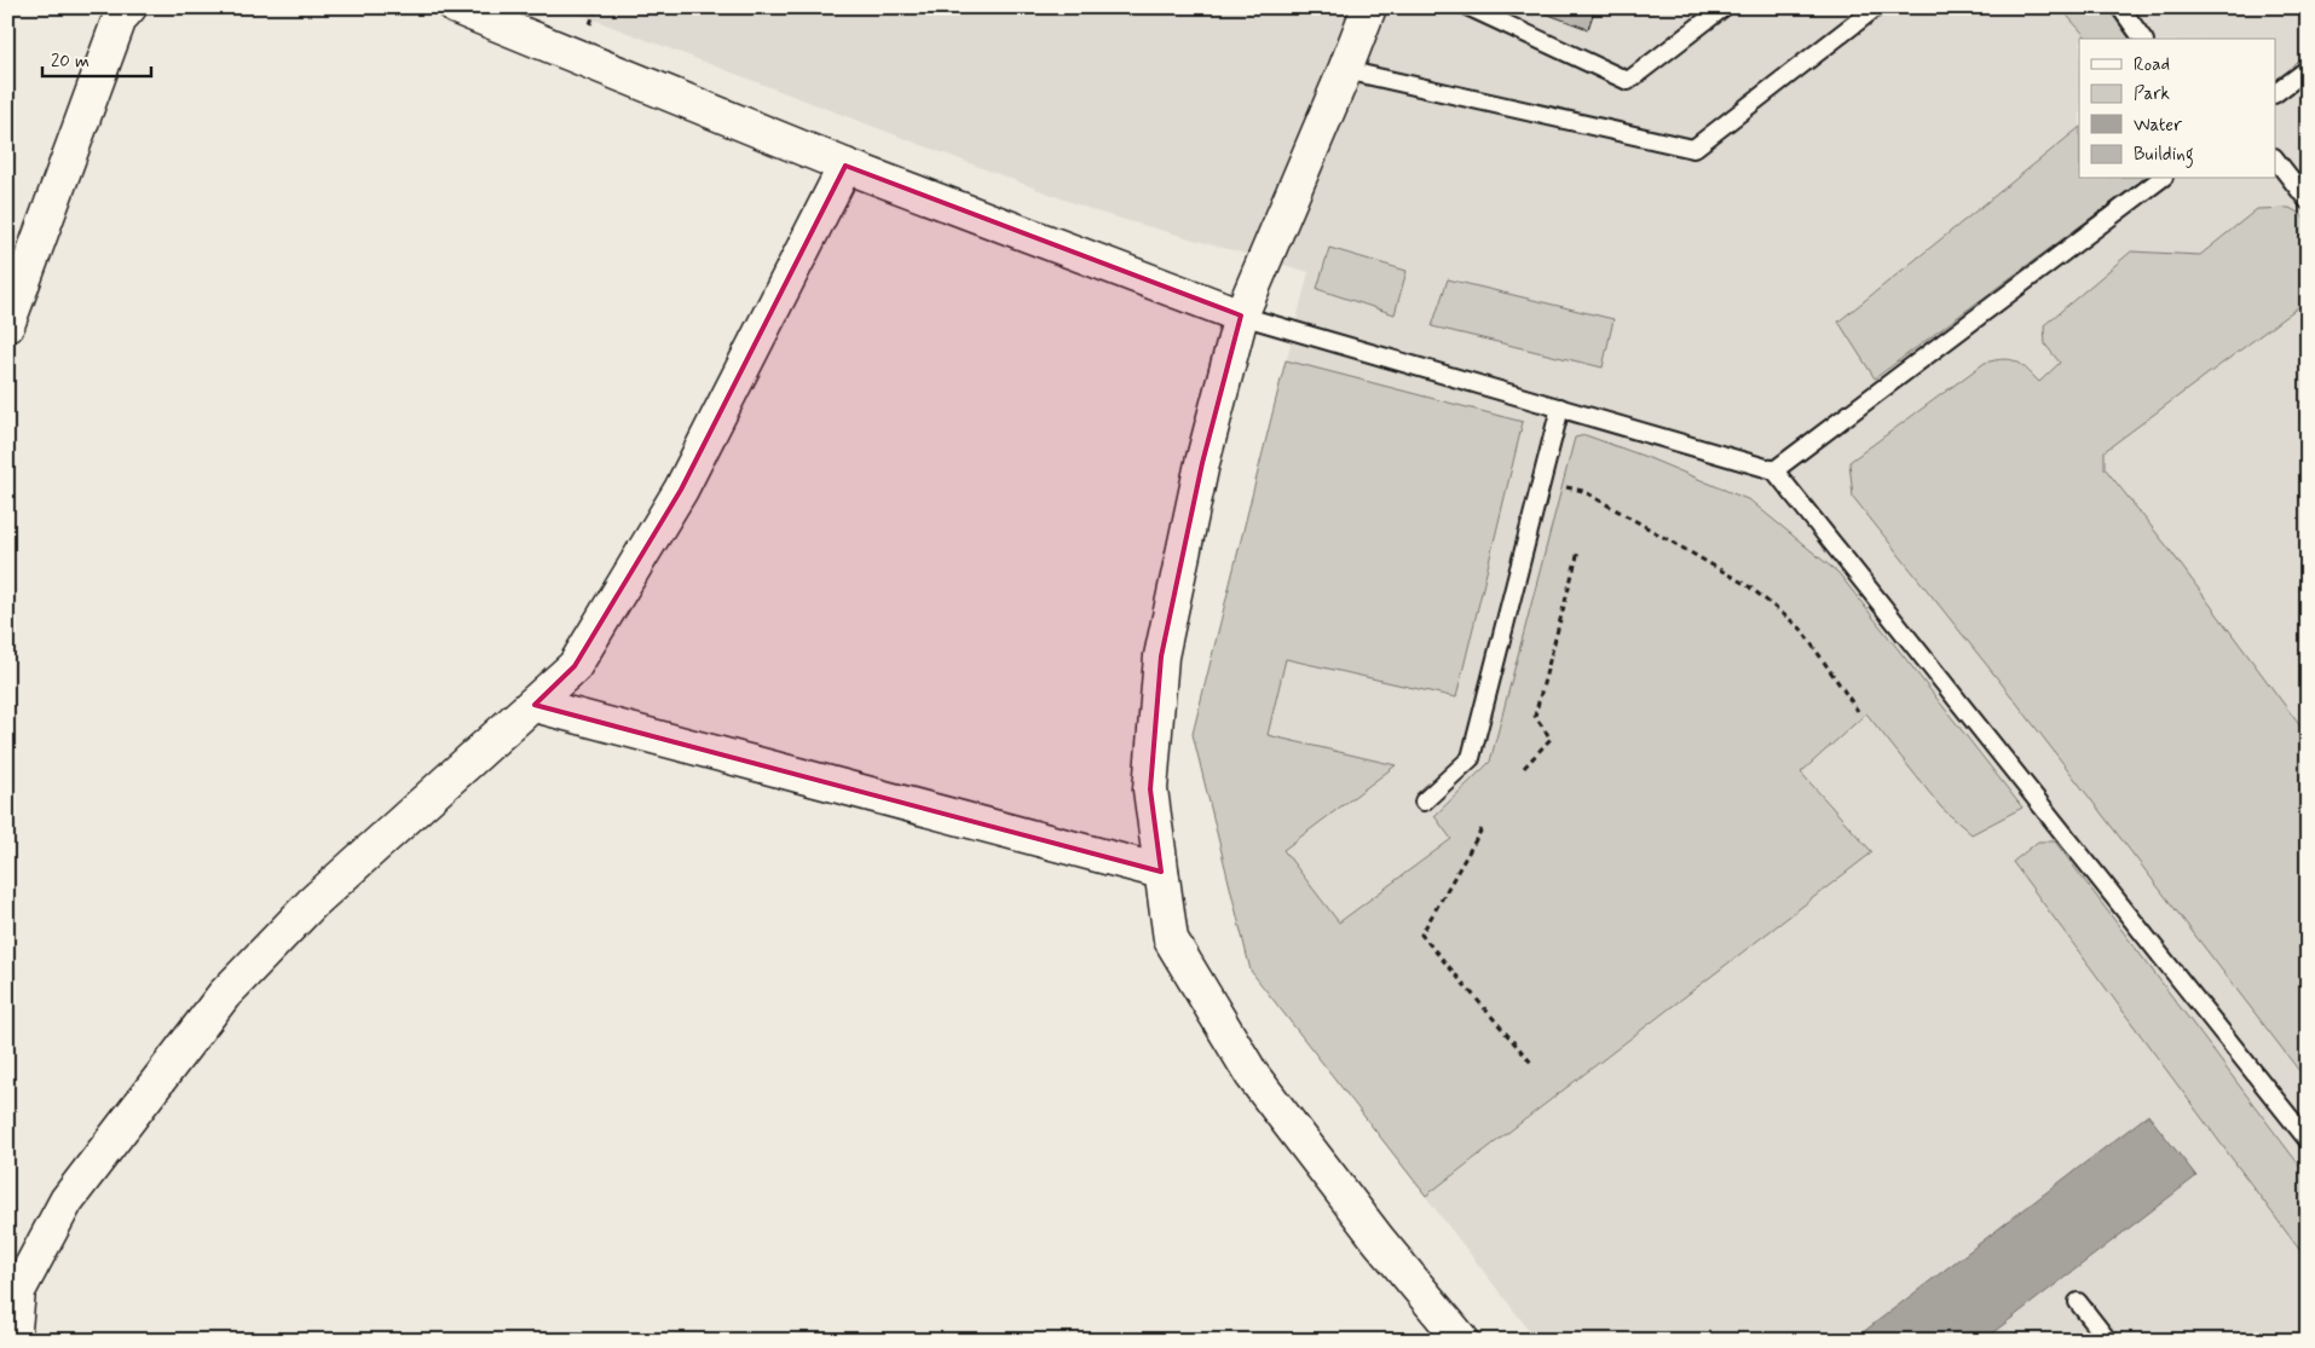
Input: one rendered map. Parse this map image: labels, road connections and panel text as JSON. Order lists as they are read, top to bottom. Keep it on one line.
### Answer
{"legend":["Road","Park","Water","Building"],"scale_bar":"20 m"}
